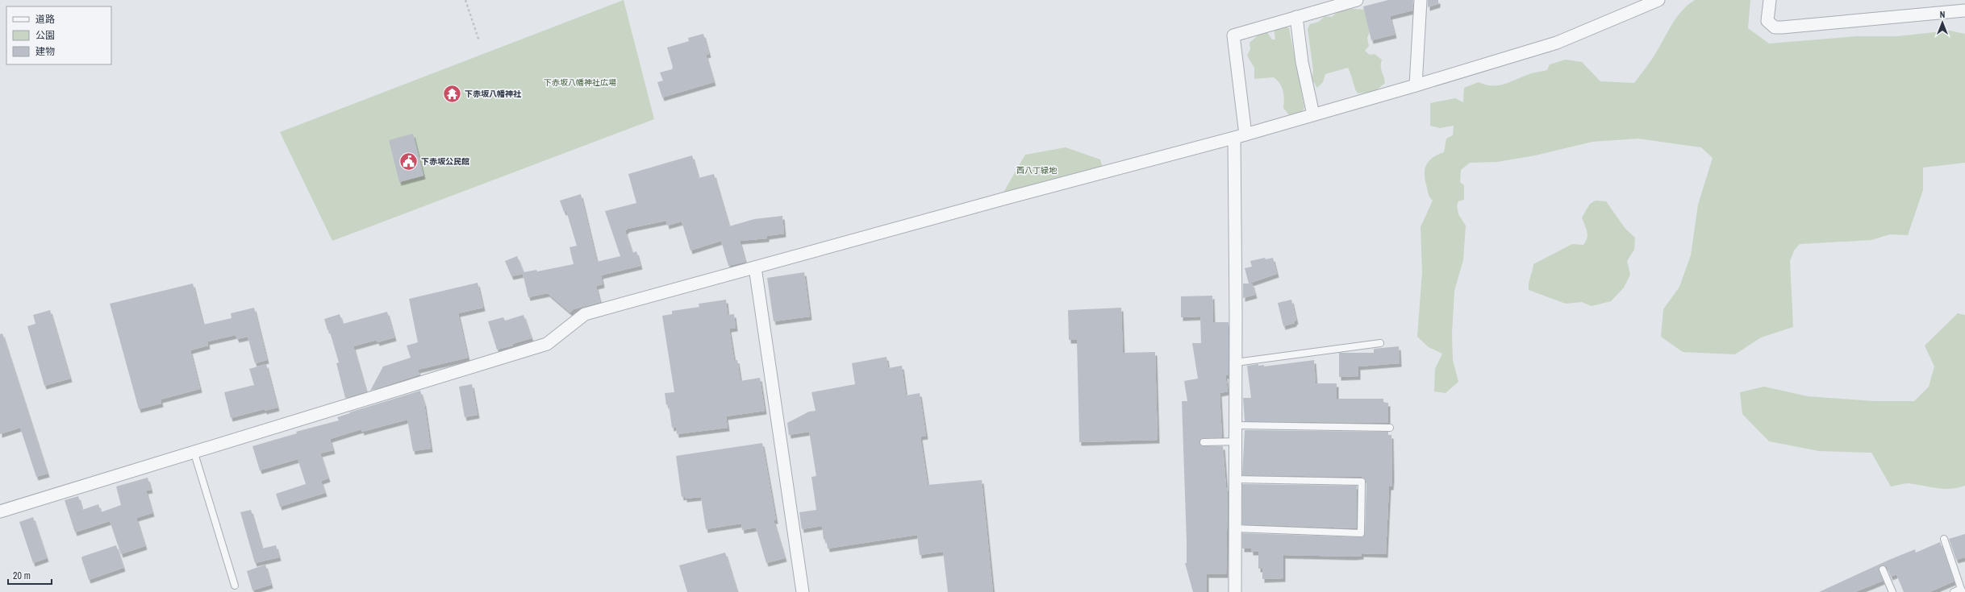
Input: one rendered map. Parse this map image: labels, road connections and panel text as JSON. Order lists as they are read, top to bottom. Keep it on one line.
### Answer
{"parks":["下赤坂八幡神社広場","西八丁緑地"],"places":{"temple":["下赤坂八幡神社"],"public building":["下赤坂公民館"]},"legend":["道路","公園","建物"],"scale_bar":"20 m","north":"top"}
